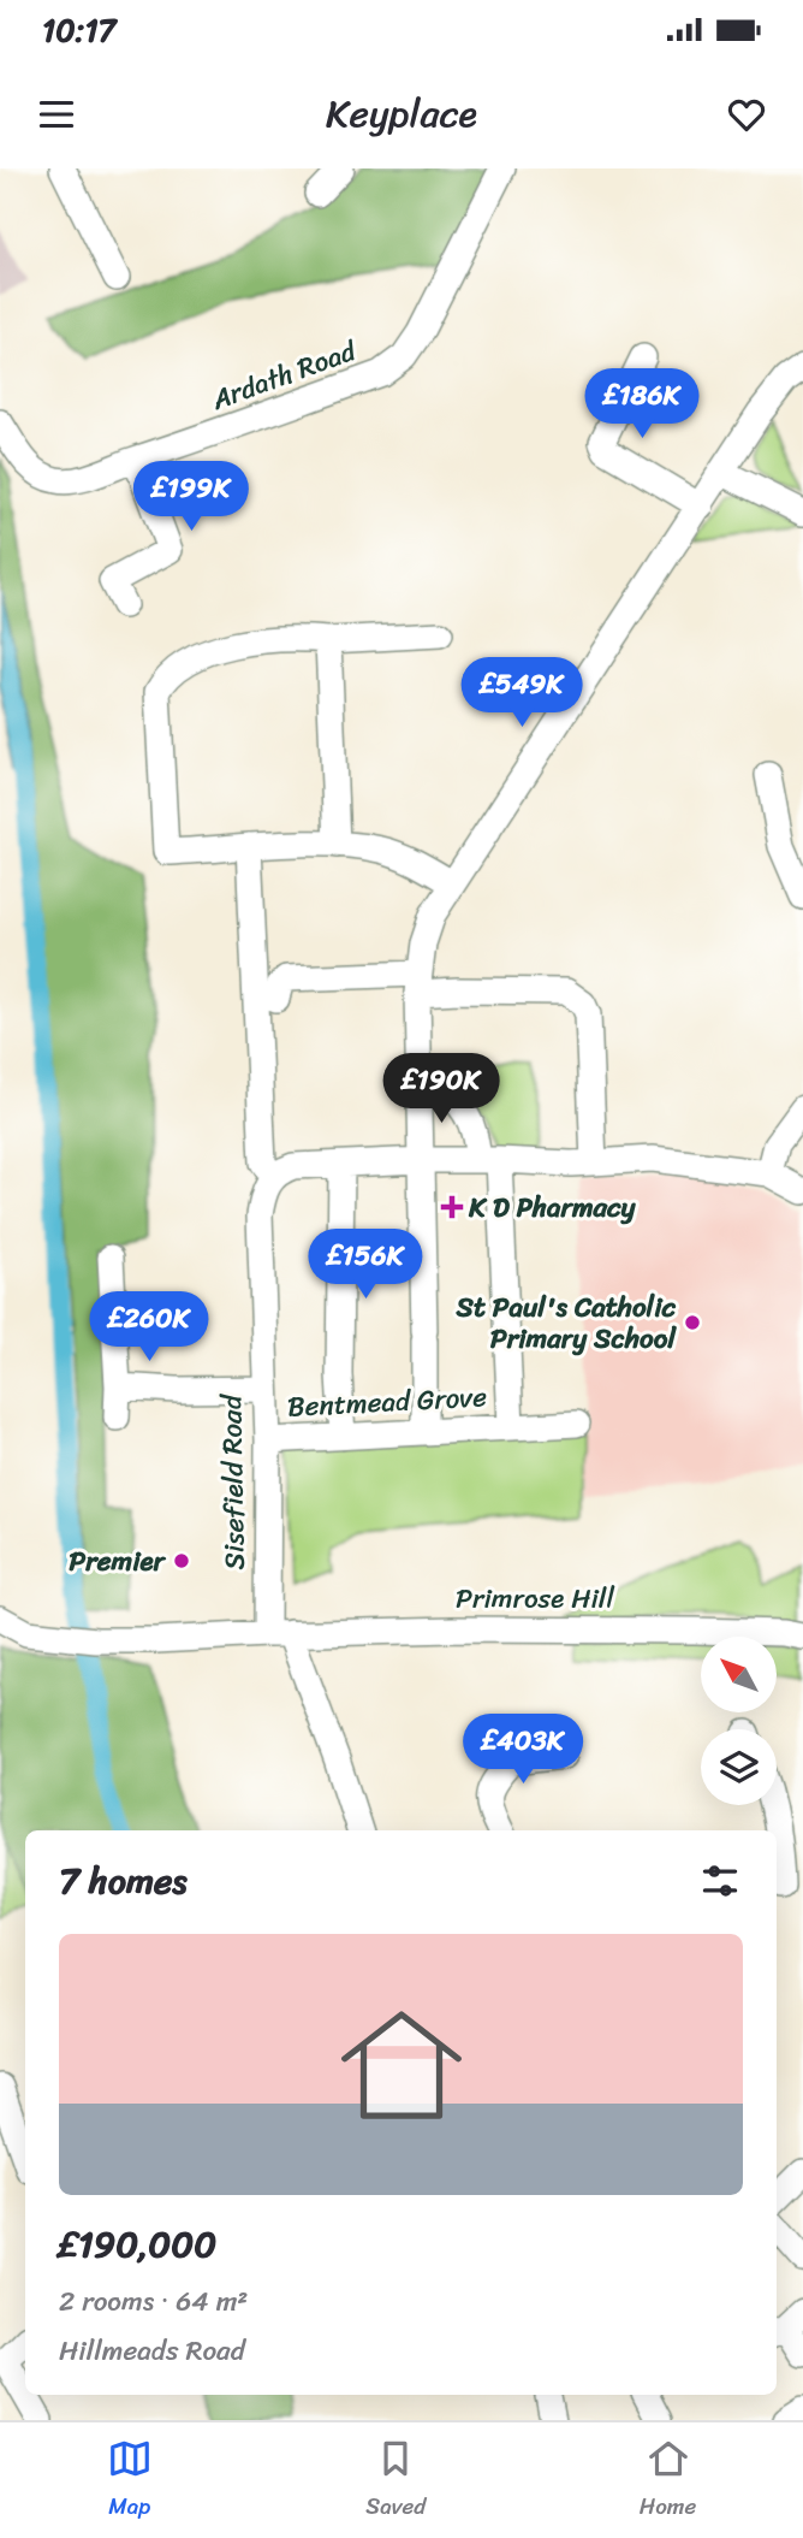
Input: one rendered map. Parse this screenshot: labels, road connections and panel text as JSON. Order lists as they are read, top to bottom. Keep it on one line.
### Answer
{"streets":{"street":["Ardath Road","Bentmead Grove","Sisefield Road","Primrose Hill"]},"crossings":[["Bentmead Grove","Sisefield Road"],["Sisefield Road","Primrose Hill"]],"places":{"health":["K D Pharmacy"],"other":["St Paul's Catholic Primary School","Premier"]},"north":"top left","page":{"status":"10:17","header":"Keyplace","price":["£186K","£199K","£549K","£190K","£156K","£260K","£403K"],"heading":"7 homes","list":[{"name":"£190,000","note":"2 rooms · 64 m² · Hillmeads Road"}],"tabs":["Map","Saved","Home"]}}
